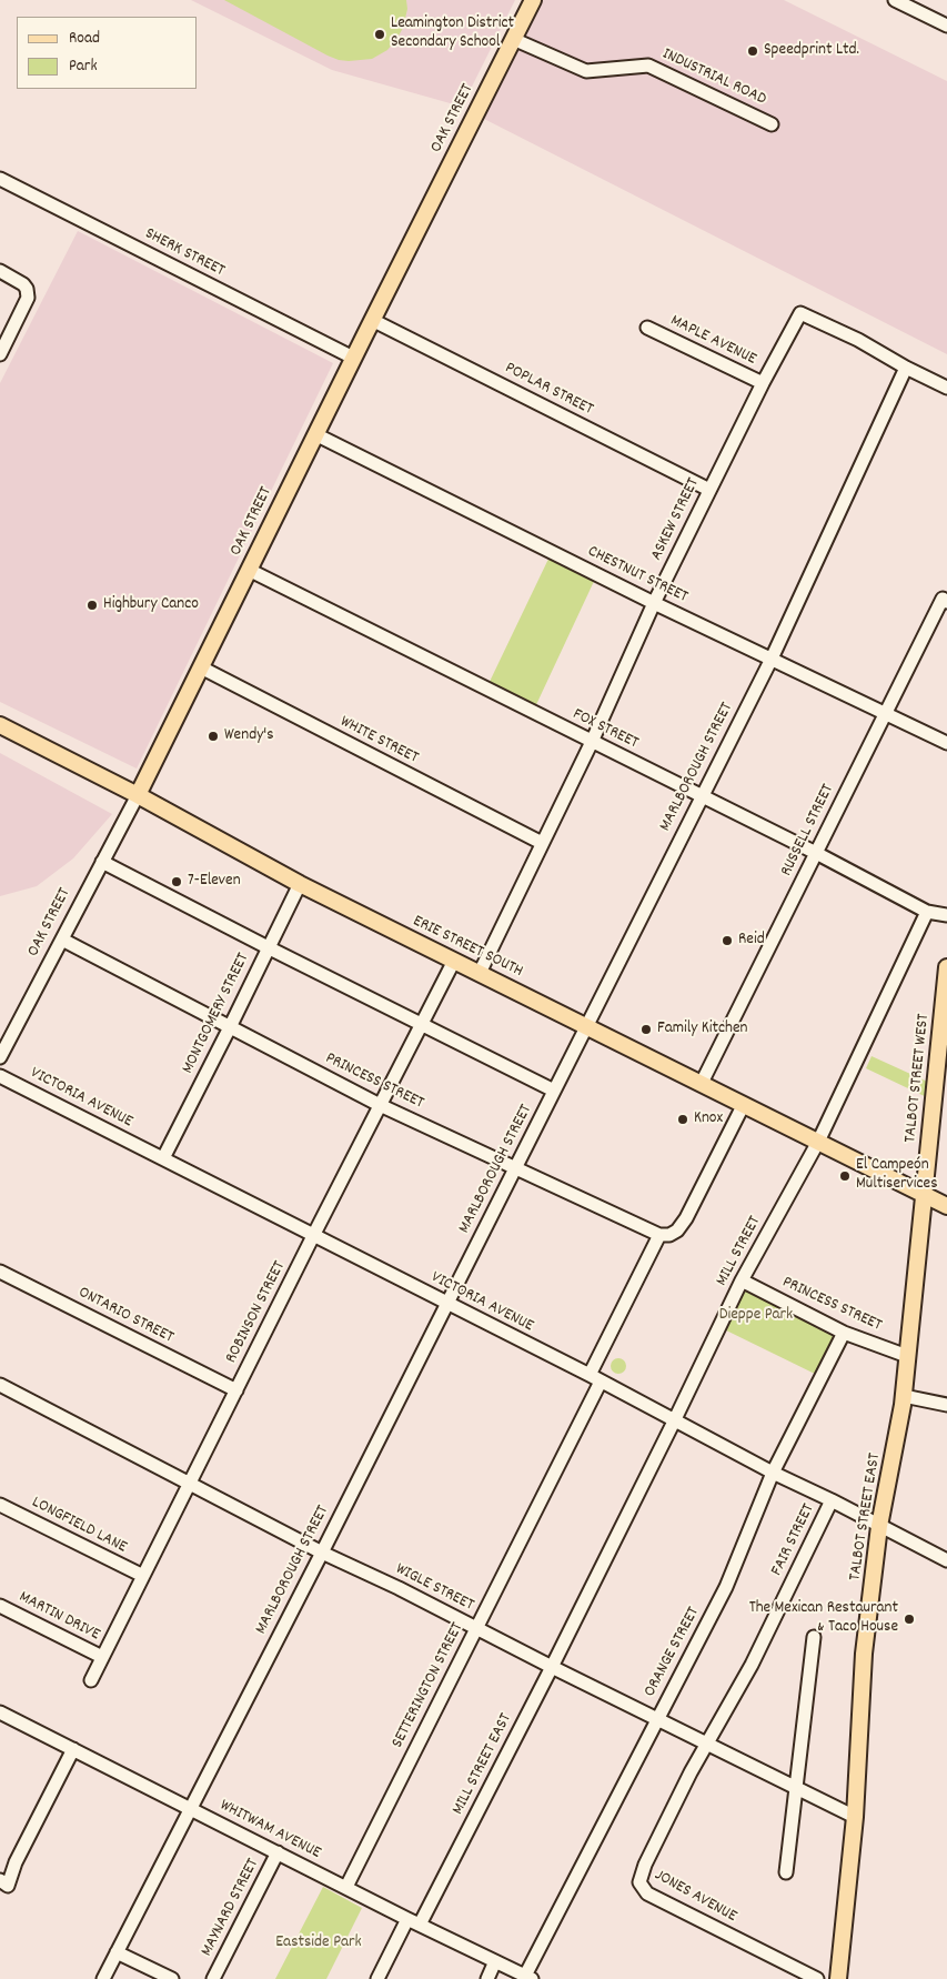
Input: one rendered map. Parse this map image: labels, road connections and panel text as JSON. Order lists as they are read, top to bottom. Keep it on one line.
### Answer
{"streets":{"main road":["OAK STREET","ERIE STREET SOUTH","TALBOT STREET WEST","TALBOT STREET EAST"],"street":["INDUSTRIAL ROAD","SHERK STREET","MAPLE AVENUE","POPLAR STREET","ASKEW STREET","CHESTNUT STREET","FOX STREET","WHITE STREET","MARLBOROUGH STREET","RUSSELL STREET","MONTGOMERY STREET","PRINCESS STREET","VICTORIA AVENUE","MILL STREET","ROBINSON STREET","ONTARIO STREET","LONGFIELD LANE","FAIR STREET","WIGLE STREET","MARTIN DRIVE","ORANGE STREET","SETTERINGTON STREET","MILL STREET EAST","WHITWAM AVENUE","JONES AVENUE","MAYNARD STREET"]},"crossings":[["INDUSTRIAL ROAD","OAK STREET"],["OAK STREET","SHERK STREET"],["OAK STREET","POPLAR STREET"],["OAK STREET","CHESTNUT STREET"],["OAK STREET","FOX STREET"],["OAK STREET","WHITE STREET"],["OAK STREET","ERIE STREET SOUTH"],["OAK STREET","PRINCESS STREET"],["MAPLE AVENUE","ASKEW STREET"],["POPLAR STREET","ASKEW STREET"],["ASKEW STREET","CHESTNUT STREET"],["ASKEW STREET","FOX STREET"],["ASKEW STREET","WHITE STREET"],["ASKEW STREET","MARLBOROUGH STREET"],["ASKEW STREET","ERIE STREET SOUTH"],["CHESTNUT STREET","MARLBOROUGH STREET"],["CHESTNUT STREET","RUSSELL STREET"],["FOX STREET","MARLBOROUGH STREET"],["FOX STREET","RUSSELL STREET"],["FOX STREET","MILL STREET"],["MARLBOROUGH STREET","ERIE STREET SOUTH"],["MARLBOROUGH STREET","PRINCESS STREET"],["MARLBOROUGH STREET","VICTORIA AVENUE"],["MARLBOROUGH STREET","WIGLE STREET"],["MARLBOROUGH STREET","WHITWAM AVENUE"],["RUSSELL STREET","ERIE STREET SOUTH"],["ERIE STREET SOUTH","MONTGOMERY STREET"],["ERIE STREET SOUTH","TALBOT STREET WEST"],["ERIE STREET SOUTH","MILL STREET"],["ERIE STREET SOUTH","ROBINSON STREET"],["ERIE STREET SOUTH","TALBOT STREET EAST"],["MONTGOMERY STREET","PRINCESS STREET"],["MONTGOMERY STREET","VICTORIA AVENUE"],["TALBOT STREET WEST","TALBOT STREET EAST"],["PRINCESS STREET","MILL STREET"],["PRINCESS STREET","ROBINSON STREET"],["PRINCESS STREET","TALBOT STREET EAST"],["PRINCESS STREET","ORANGE STREET"],["PRINCESS STREET","SETTERINGTON STREET"],["VICTORIA AVENUE","MILL STREET"],["VICTORIA AVENUE","ROBINSON STREET"],["VICTORIA AVENUE","TALBOT STREET EAST"],["VICTORIA AVENUE","FAIR STREET"],["VICTORIA AVENUE","ORANGE STREET"],["VICTORIA AVENUE","SETTERINGTON STREET"],["MILL STREET","WIGLE STREET"],["MILL STREET","MILL STREET EAST"],["ROBINSON STREET","ONTARIO STREET"],["ROBINSON STREET","LONGFIELD LANE"],["ROBINSON STREET","WIGLE STREET"],["ROBINSON STREET","MARTIN DRIVE"],["TALBOT STREET EAST","WIGLE STREET"],["FAIR STREET","WIGLE STREET"],["FAIR STREET","JONES AVENUE"],["WIGLE STREET","ORANGE STREET"],["WIGLE STREET","SETTERINGTON STREET"],["WIGLE STREET","MILL STREET EAST"],["WIGLE STREET","JONES AVENUE"],["ORANGE STREET","WHITWAM AVENUE"],["SETTERINGTON STREET","WHITWAM AVENUE"],["MILL STREET EAST","WHITWAM AVENUE"],["WHITWAM AVENUE","MAYNARD STREET"]],"parks":["Dieppe Park","Eastside Park"],"places":["Leamington District Secondary School","Speedprint Ltd.","Highbury Canco","Wendy's","7-Eleven","Reid","Family Kitchen","Knox","El Campeón Multiservices","The Mexican Restaurant & Taco House"],"legend":["Road","Park"]}
